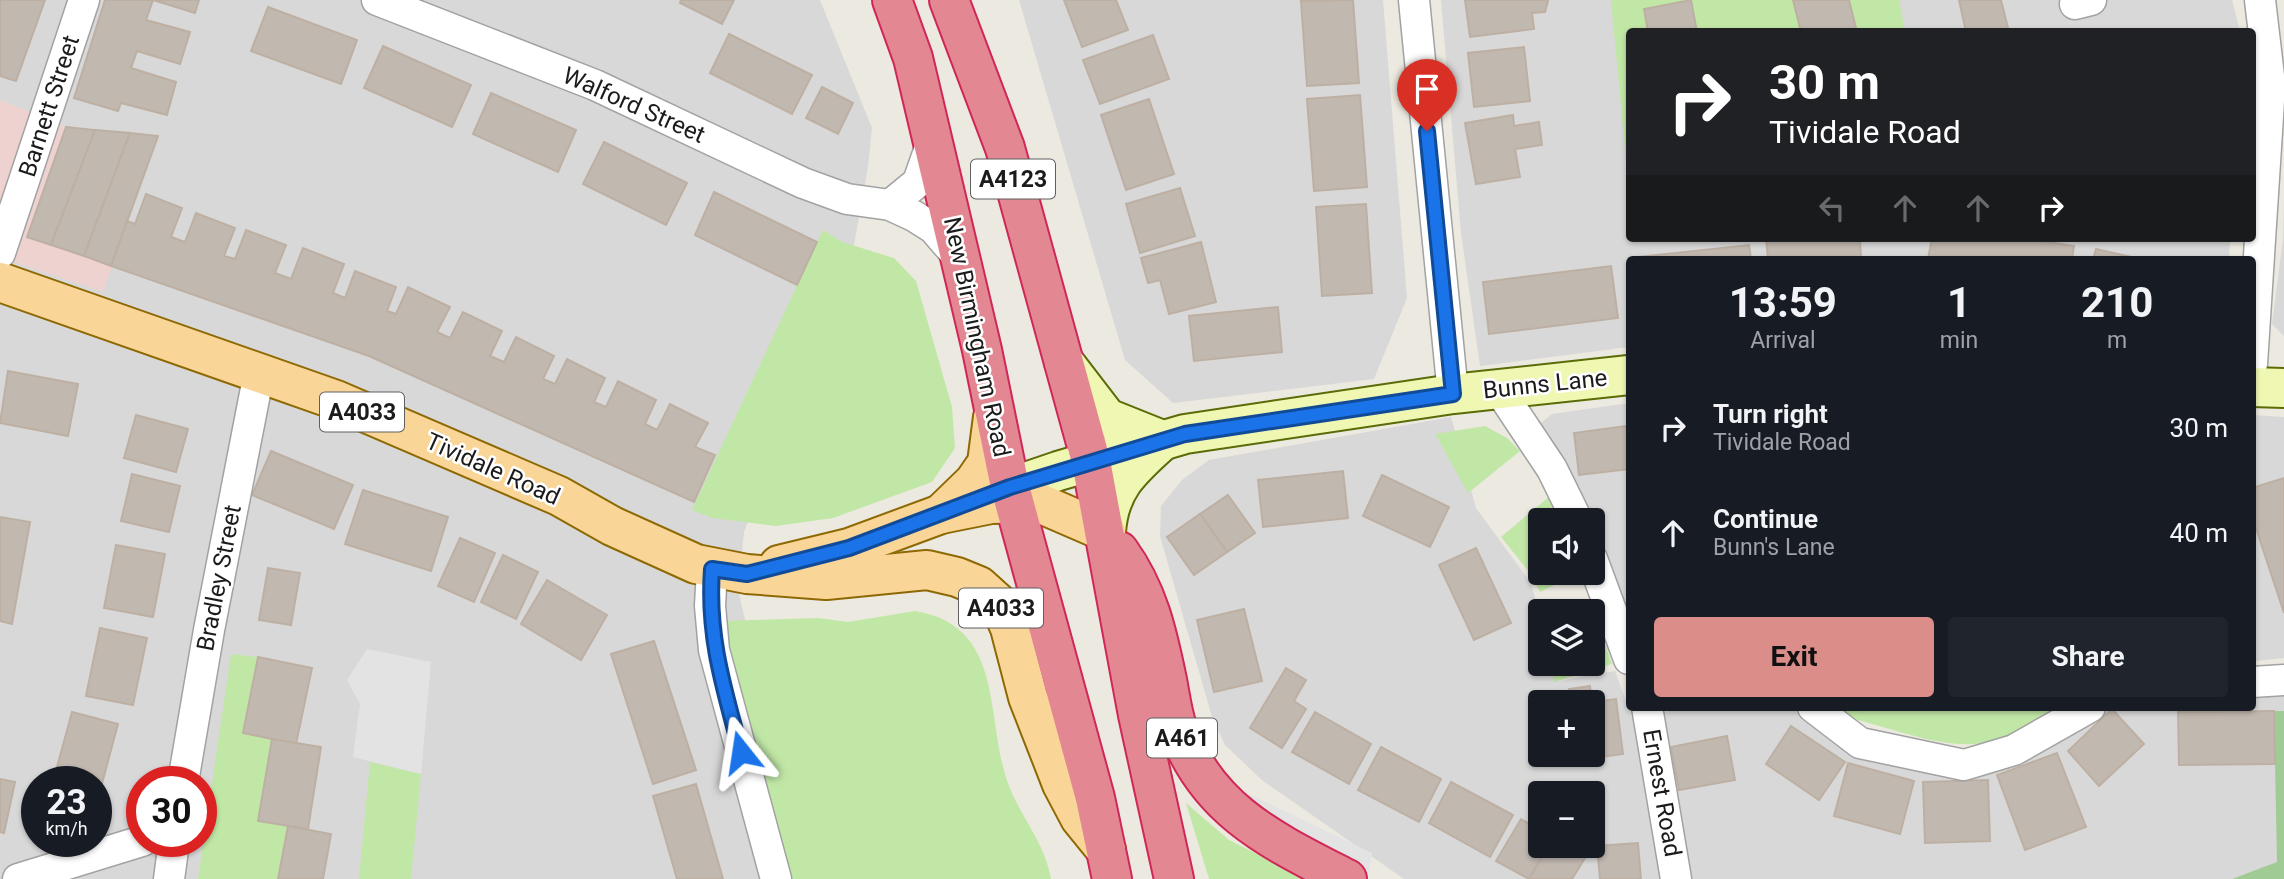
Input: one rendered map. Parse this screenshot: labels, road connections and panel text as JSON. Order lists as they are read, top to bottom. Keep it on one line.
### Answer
{"streets":{"highway":["A4123","New Birmingham Road","A461"],"main road":["A4033","Tividale Road"],"street":["Walford Street","Barnett Street","Bunns Lane","Bradley Street","Ernest Road"]},"crossings":[["Walford Street","New Birmingham Road"],["A4123","Bunns Lane"],["A4123","A461"],["New Birmingham Road","Bunns Lane"],["New Birmingham Road","Tividale Road"],["Tividale Road","Bradley Street"]],"page":{"turn":["30 m","Tividale Road"],"eta":["13:59","Arrival","1","min","210","m"],"list":[{"name":"Turn right","note":"Tividale Road","value":"30 m"},{"name":"Continue","note":"Bunn's Lane","value":"40 m"}],"map_buttons":["+","−"],"buttons":["Exit","Share"],"speed":"23 km/h","limit":"30"}}
